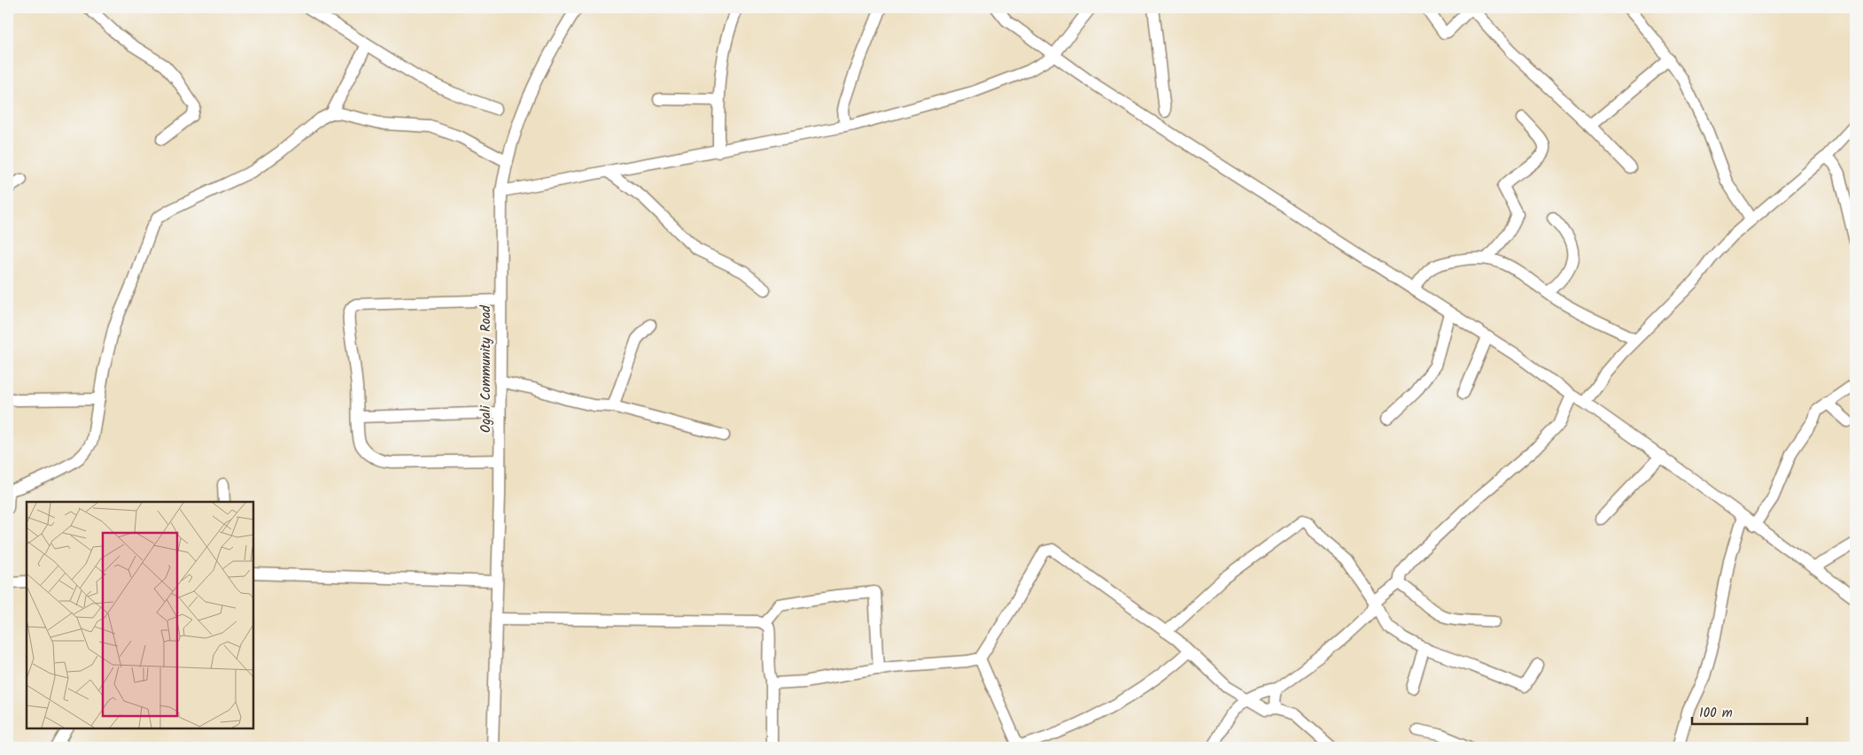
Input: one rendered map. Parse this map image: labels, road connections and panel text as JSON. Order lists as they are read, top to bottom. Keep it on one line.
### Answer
{"streets":{"street":["Ogali Community Road"]},"scale_bar":"100 m"}
